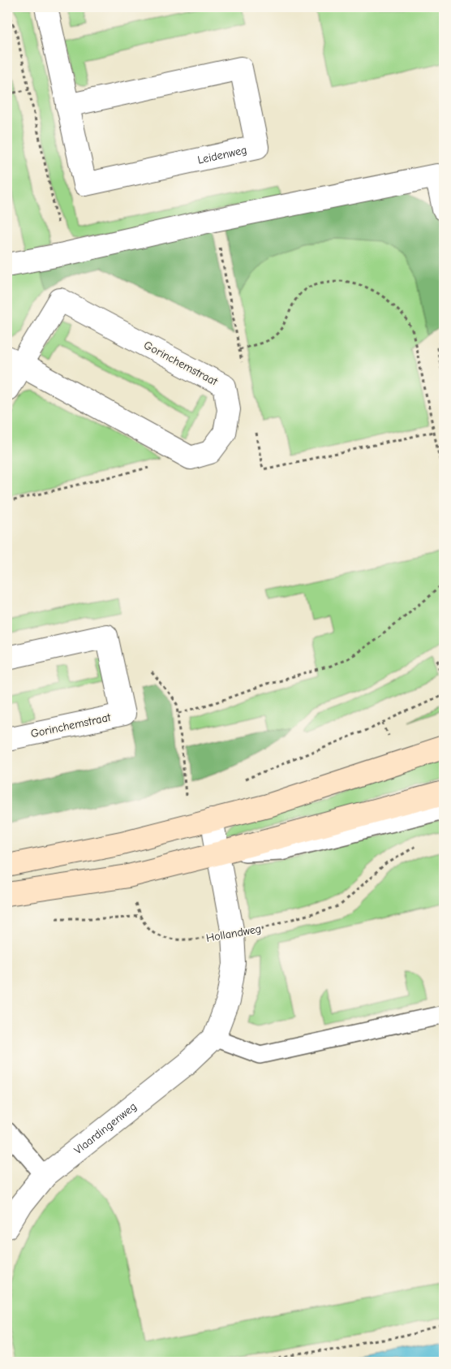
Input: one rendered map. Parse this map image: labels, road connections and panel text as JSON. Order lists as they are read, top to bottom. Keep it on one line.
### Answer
{"streets":{"street":["Leidenweg","Gorinchemstraat","Vlaardingenweg"],"path":["Hollandweg"]},"crossings":[["Hollandweg","Vlaardingenweg"]]}
